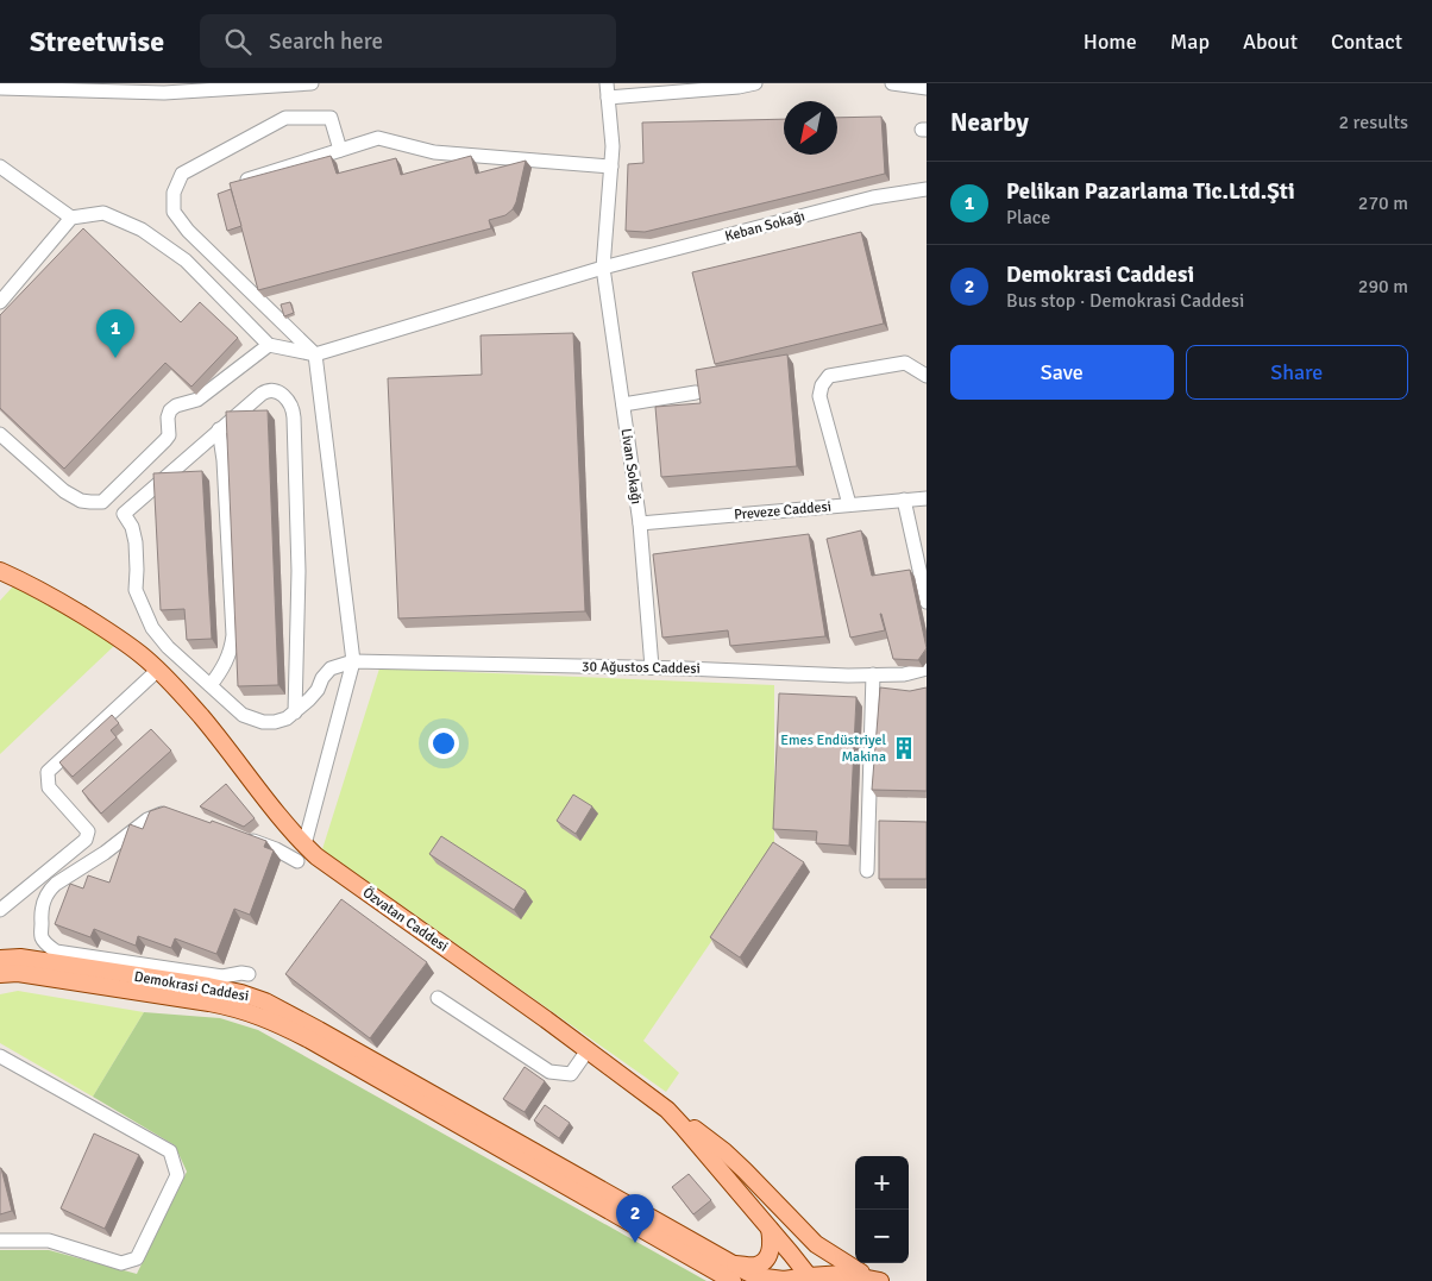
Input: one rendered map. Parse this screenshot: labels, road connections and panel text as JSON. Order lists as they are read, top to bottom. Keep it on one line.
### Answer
{"streets":{"main road":["Özvatan Caddesi","Demokrasi Caddesi"],"street":["Keban Sokağı","Livan Sokağı","Preveze Caddesi","30 Ağustos Caddesi"]},"crossings":[["Keban Sokağı","Livan Sokağı"],["Livan Sokağı","Preveze Caddesi"],["Livan Sokağı","30 Ağustos Caddesi"],["Özvatan Caddesi","Demokrasi Caddesi"]],"places":{"building":["Emes Endüstriyel Makina"]},"north":"bottom left","page":{"header":"Streetwise","search":"Search here","nav":["Home","Map","About","Contact"],"heading":["Nearby","2 results"],"list":[{"mark":"1","name":"Pelikan Pazarlama Tic.Ltd.Şti","note":"Place","value":"270 m"},{"mark":"2","name":"Demokrasi Caddesi","note":"Bus stop · Demokrasi Caddesi","value":"290 m"}],"pins":["1","2"],"buttons":["Save","Share"],"map_buttons":["+","−"]}}
